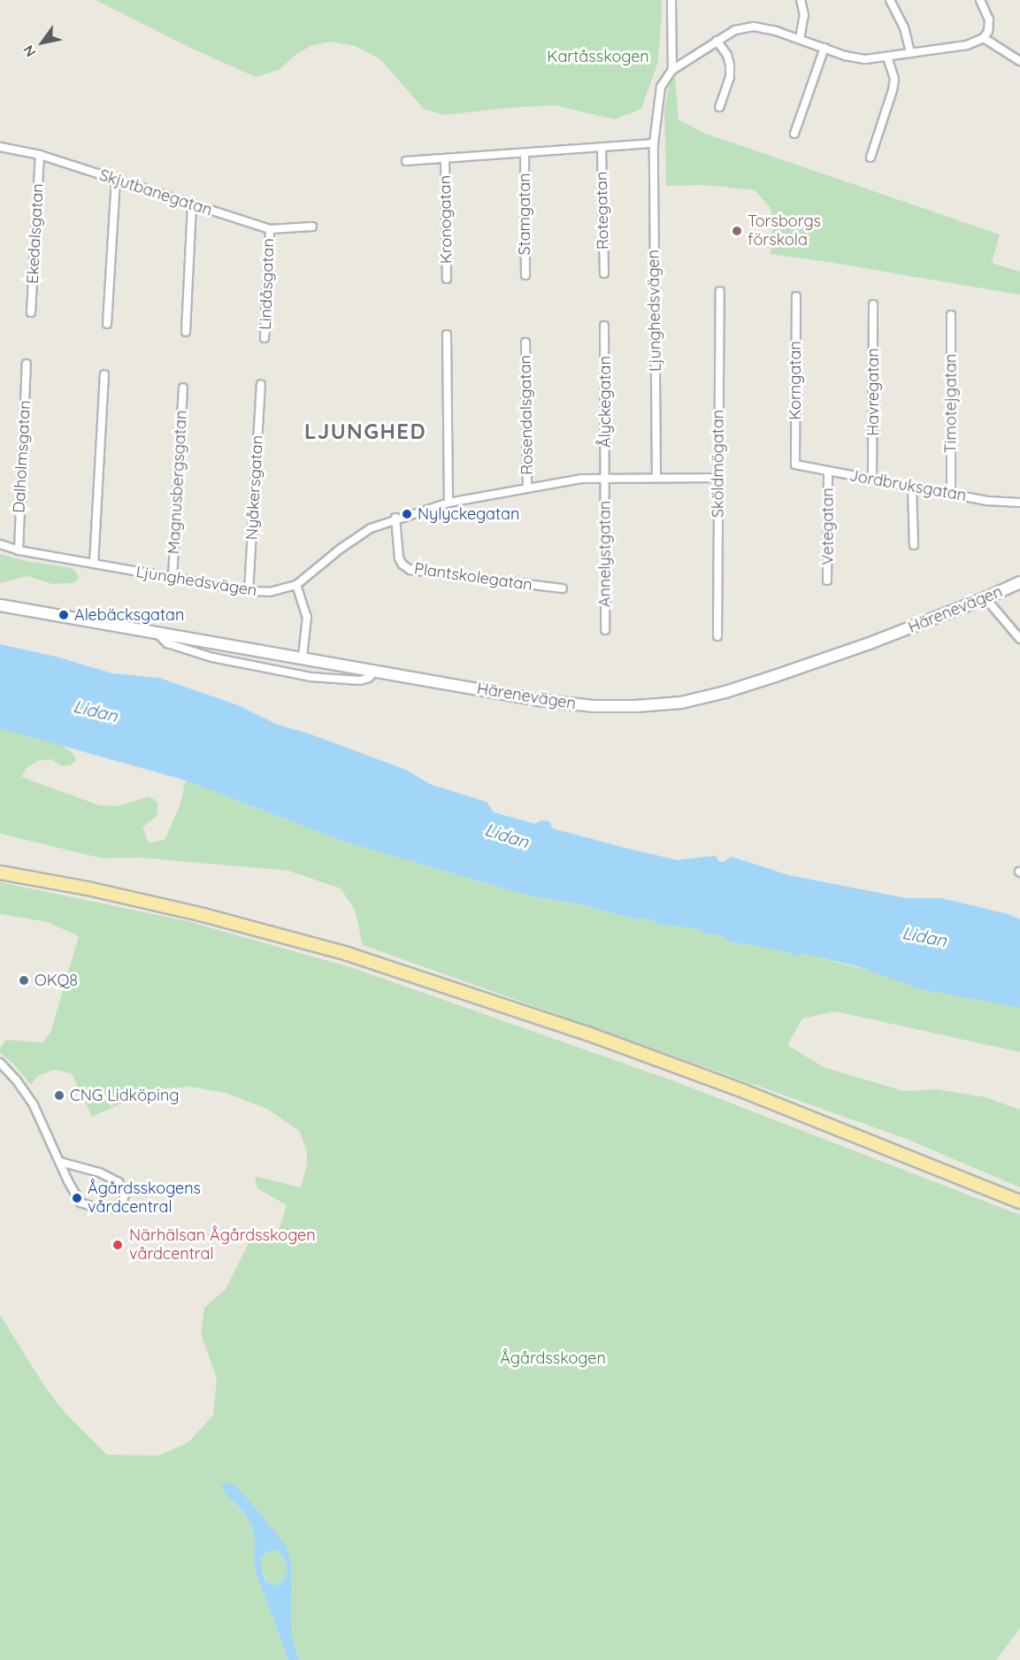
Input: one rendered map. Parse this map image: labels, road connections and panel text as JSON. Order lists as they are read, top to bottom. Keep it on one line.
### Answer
{"streets":{"street":["Skjutbanegatan","Rotegatan","Stamgatan","Kronogatan","Ekedalsgatan","Lindåsgatan","Ljunghedsvägen","Korngatan","Havregatan","Ålyckegatan","Timotejgatan","Rosendalsgatan","Dalholmsgatan","Sköldmögatan","Magnusbergsgatan","Jordbruksgatan","Nyåkersgatan","Vetegatan","Annelystgatan","Plantskolegatan","Härenevägen"]},"crossings":[["Skjutbanegatan","Ekedalsgatan"],["Skjutbanegatan","Lindåsgatan"],["Ljunghedsvägen","Ålyckegatan"],["Ljunghedsvägen","Rosendalsgatan"],["Ljunghedsvägen","Dalholmsgatan"],["Ljunghedsvägen","Sköldmögatan"],["Ljunghedsvägen","Magnusbergsgatan"],["Ljunghedsvägen","Nyåkersgatan"],["Ljunghedsvägen","Annelystgatan"],["Ljunghedsvägen","Plantskolegatan"],["Korngatan","Jordbruksgatan"],["Havregatan","Jordbruksgatan"],["Ålyckegatan","Annelystgatan"],["Timotejgatan","Jordbruksgatan"],["Jordbruksgatan","Vetegatan"]],"districts":["LJUNGHED"],"water":["Lidan"],"parks":["Kartåsskogen","Ågårdsskogen"],"places":["Torsborgs förskola","Nylyckegatan","Alebäcksgatan","OKQ8","CNG Lidköping","Ågårdsskogens vårdcentral","Närhälsan Ågårdsskogen vårdcentral"],"north":"bottom left"}
